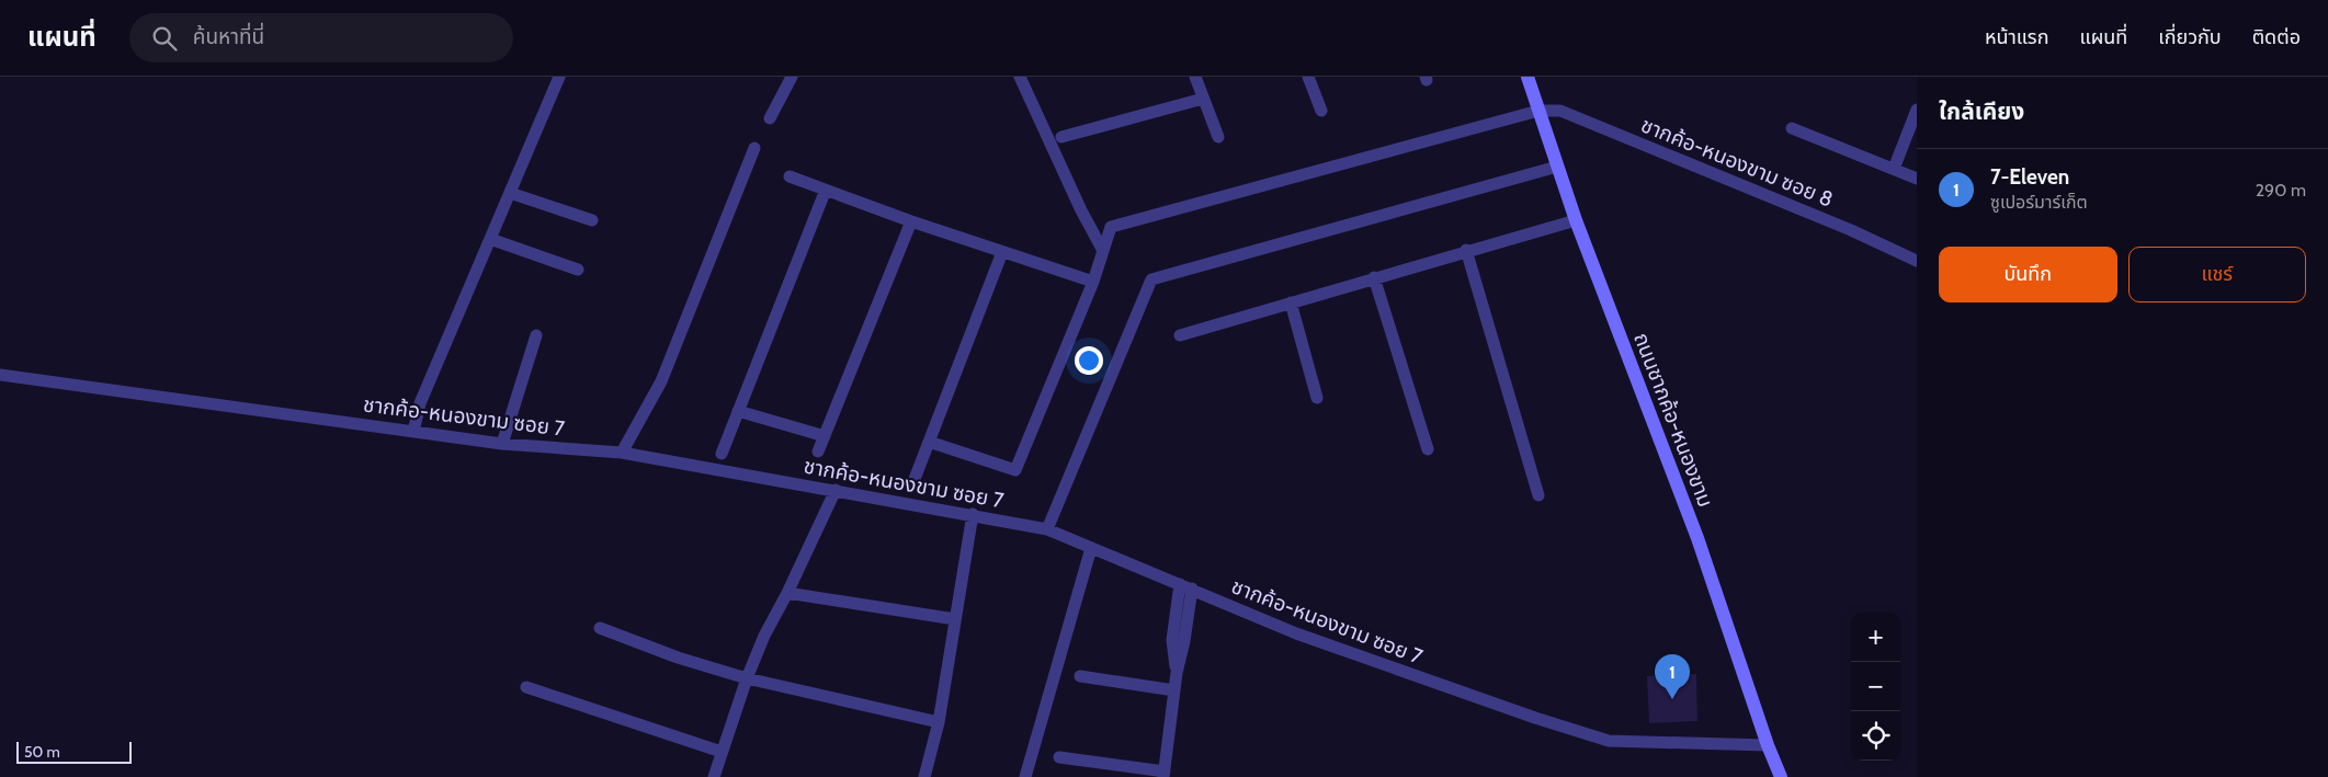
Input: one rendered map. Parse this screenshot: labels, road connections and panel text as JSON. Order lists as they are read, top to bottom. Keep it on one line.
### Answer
{"streets":{"street":["ชากค้อ-หนองขาม ซอย 8","ชากค้อ-หนองขาม ซอย 7","ถนนชากค้อ-หนองขาม"]},"crossings":[["ชากค้อ-หนองขาม ซอย 8","ถนนชากค้อ-หนองขาม"],["ชากค้อ-หนองขาม ซอย 7","ถนนชากค้อ-หนองขาม"]],"scale_bar":"50 m","page":{"header":"แผนที่","search":"ค้นหาที่นี่","nav":["หน้าแรก","แผนที่","เกี่ยวกับ","ติดต่อ"],"heading":"ใกล้เคียง","list":[{"mark":"1","name":"7-Eleven","note":"ซูเปอร์มาร์เก็ต","value":"290 m"}],"buttons":["บันทึก","แชร์"],"map_buttons":["+","−"],"pins":"1","scale":"50 m"}}
